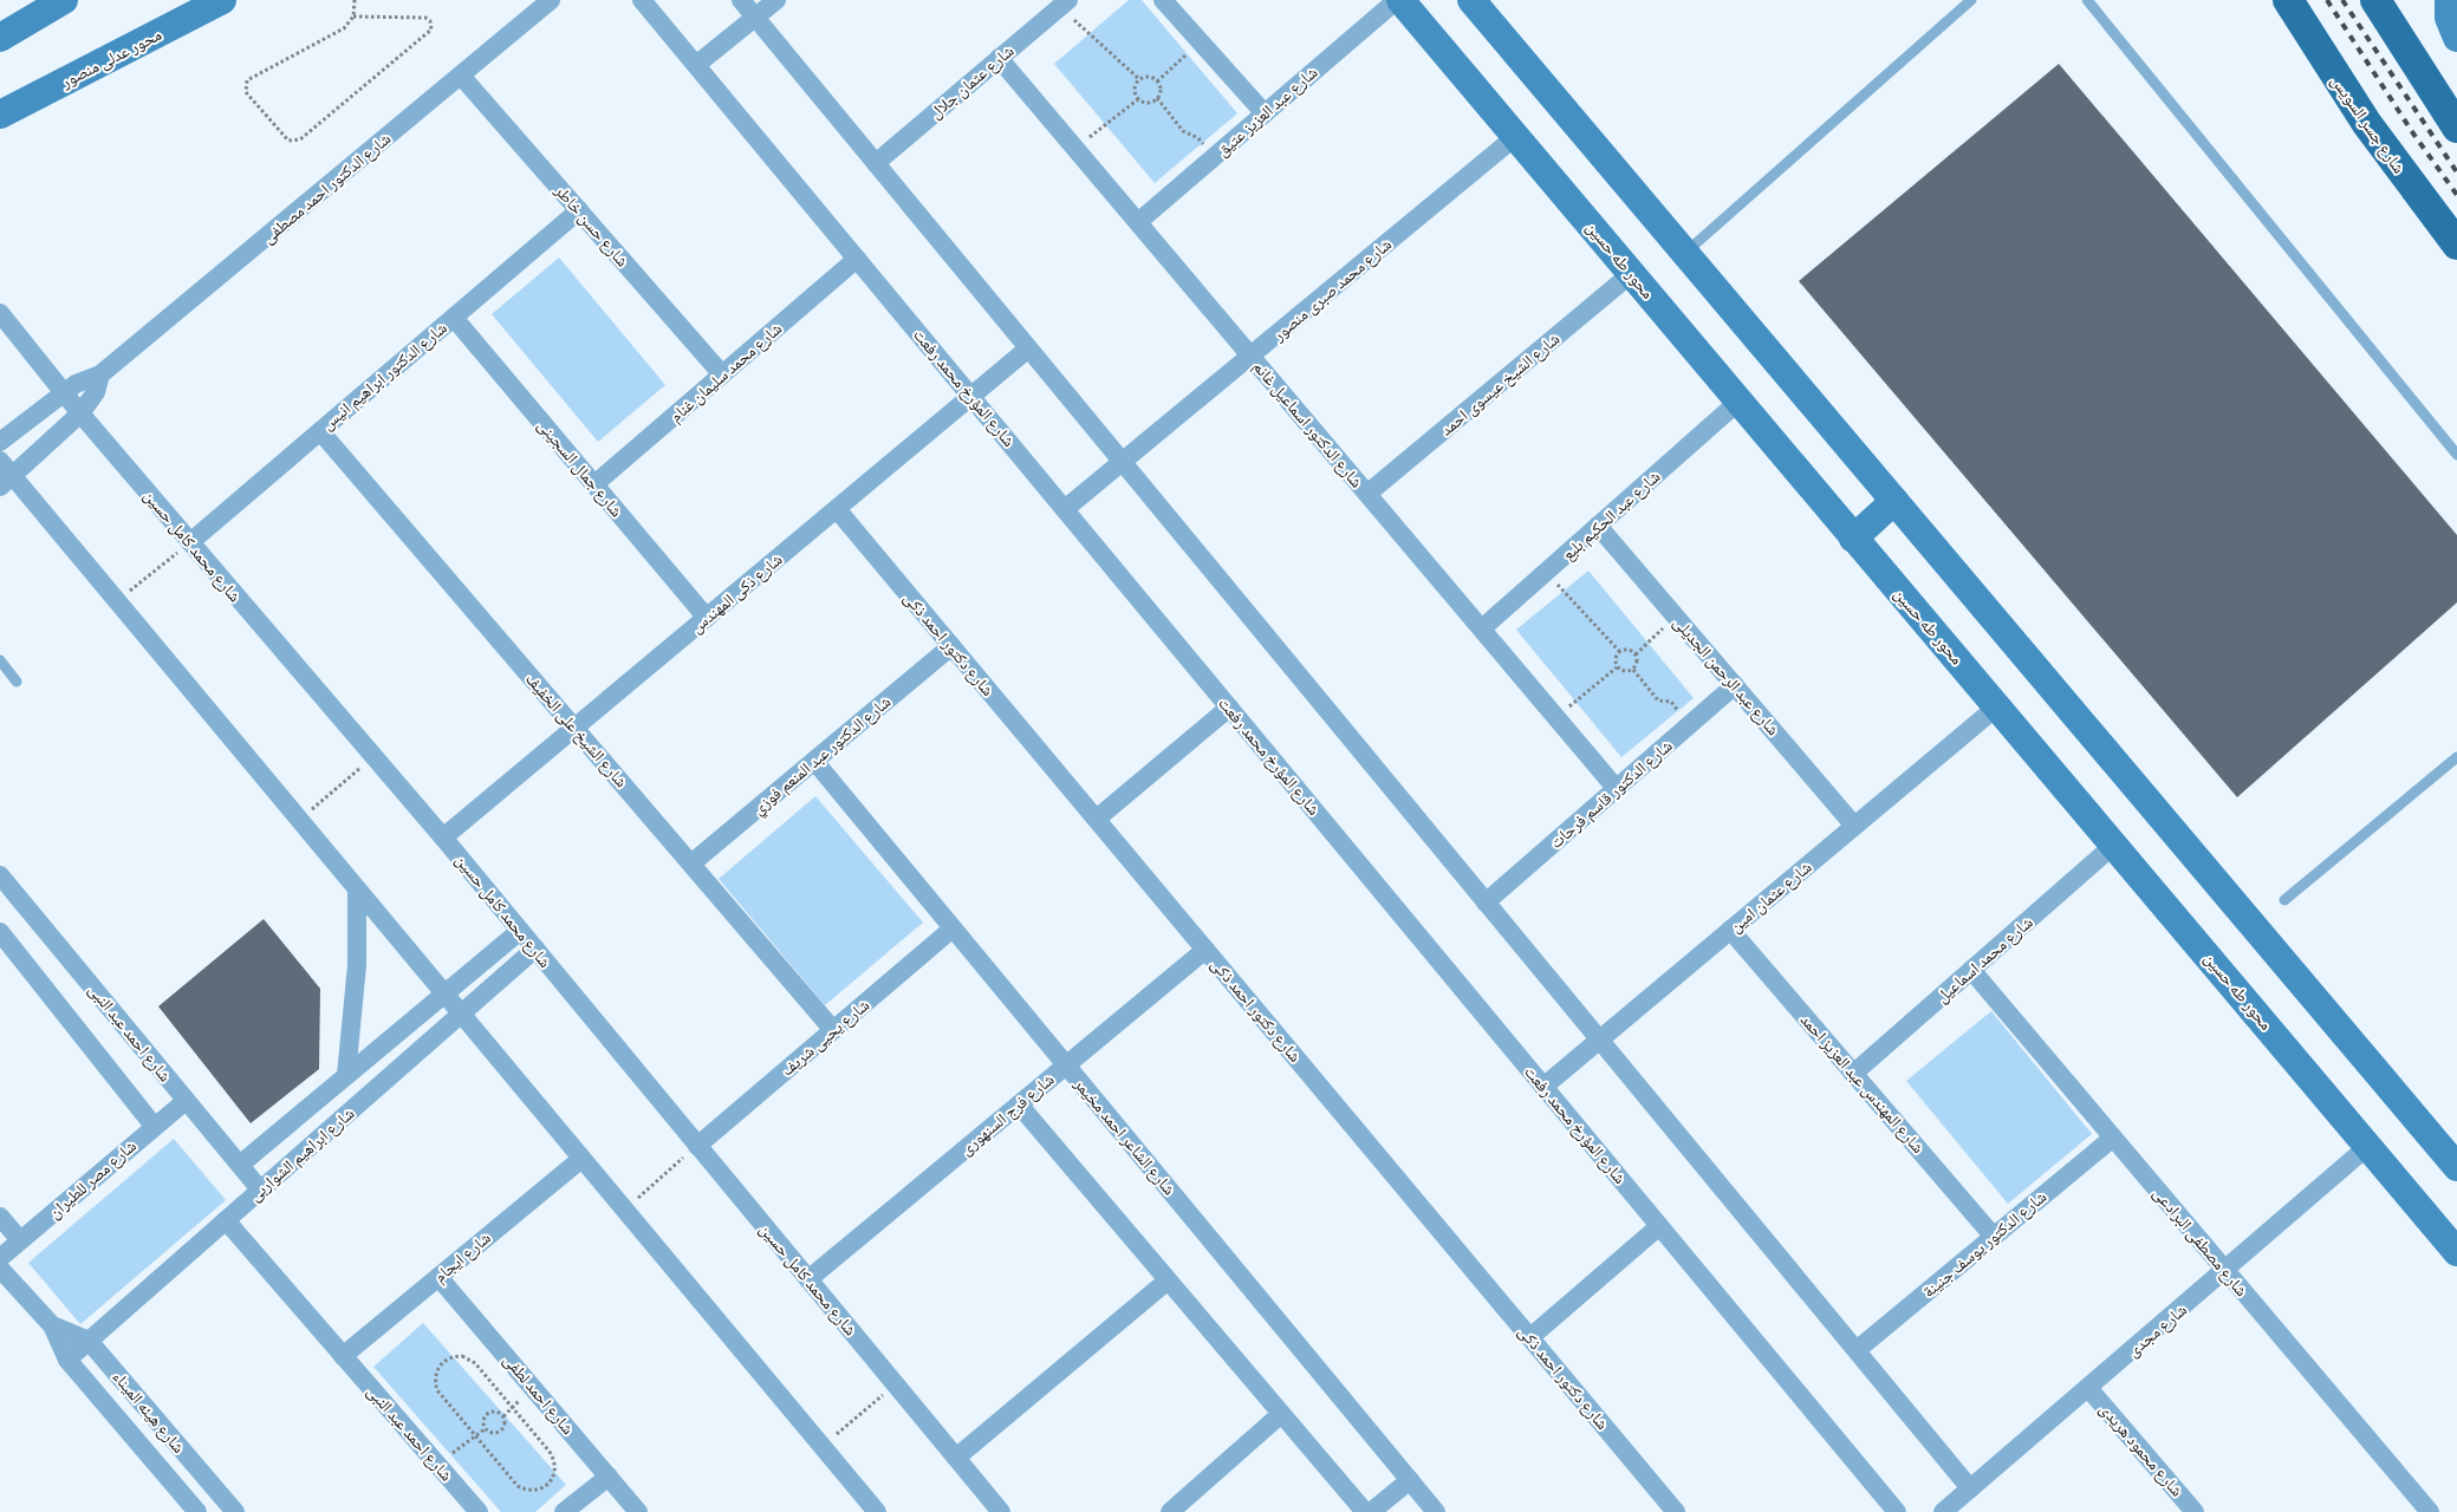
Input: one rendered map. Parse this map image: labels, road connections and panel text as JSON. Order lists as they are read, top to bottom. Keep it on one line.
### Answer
{"streets":{"main road":["شارع جسر السويس"],"street":["محور عدلى منصور","شارع عثمان جلال","شارع عبد العزيز عتيق","شارع الدكتور احمد مصطفى","شارع حسن خاطر","محور طه حسين","شارع محمد صبرى منصور","شارع محمد سليمان غنام","شارع الدكتور ابراهيم انيس","شارع الشيخ عيسوى احمد","شارع المؤرخ محمد رفعت","شارع الدكتور اسماعيل غانم","شارع جمال السجينى","شارع عبد الحكيم بلبع","شارع محمد كامل حسين","شارع ذكى المهندس","شارع دكتور احمد ذكى","شارع عبد الرحمن الجديلى","شارع الشيخ على الخفيف","شارع الدكتور عبد المنعم فوزي","شارع الدكتور قاسم فرحات","شارع عثمان امين","شارع محمد اسماعيل","شارع احمد عبد النبى","شارع يحيى شريف","شارع المهندس عبد العزيز احمد","شارع فرج السنهورى","شارع الشاعر احمد مخيمر","شارع ابراهيم الشواربى","شارع مصر للطيران","شارع مصطفى البرادعى","شارع الدكتور يوسف جنينة","شارع ايجام","شارع مجدى","شارع احمد لطفى","شارع هيئه الميناء","شارع محمود هريدى"]},"crossings":[["شارع عثمان جلال","شارع الدكتور اسماعيل غانم"],["شارع عبد العزيز عتيق","محور طه حسين"],["شارع عبد العزيز عتيق","شارع الدكتور اسماعيل غانم"],["شارع الدكتور احمد مصطفى","شارع حسن خاطر"],["شارع الدكتور احمد مصطفى","شارع محمد كامل حسين"],["شارع حسن خاطر","شارع محمد سليمان غنام"],["شارع حسن خاطر","شارع الدكتور ابراهيم انيس"],["محور طه حسين","شارع محمد صبرى منصور"],["محور طه حسين","شارع الشيخ عيسوى احمد"],["محور طه حسين","شارع عبد الحكيم بلبع"],["محور طه حسين","شارع عثمان امين"],["محور طه حسين","شارع محمد اسماعيل"],["محور طه حسين","شارع مجدى"],["شارع محمد صبرى منصور","شارع المؤرخ محمد رفعت"],["شارع محمد صبرى منصور","شارع الدكتور اسماعيل غانم"],["شارع محمد سليمان غنام","شارع المؤرخ محمد رفعت"],["شارع محمد سليمان غنام","شارع جمال السجينى"],["شارع الدكتور ابراهيم انيس","شارع جمال السجينى"],["شارع الدكتور ابراهيم انيس","شارع محمد كامل حسين"],["شارع الدكتور ابراهيم انيس","شارع الشيخ على الخفيف"],["شارع الشيخ عيسوى احمد","شارع الدكتور اسماعيل غانم"],["شارع المؤرخ محمد رفعت","شارع ذكى المهندس"],["شارع المؤرخ محمد رفعت","شارع عثمان امين"],["شارع الدكتور اسماعيل غانم","شارع عبد الحكيم بلبع"],["شارع الدكتور اسماعيل غانم","شارع الدكتور قاسم فرحات"],["شارع جمال السجينى","شارع ذكى المهندس"],["شارع عبد الحكيم بلبع","شارع عبد الرحمن الجديلى"],["شارع محمد كامل حسين","شارع ذكى المهندس"],["شارع محمد كامل حسين","شارع يحيى شريف"],["شارع محمد كامل حسين","شارع فرج السنهورى"],["شارع محمد كامل حسين","شارع ابراهيم الشواربى"],["شارع ذكى المهندس","شارع دكتور احمد ذكى"],["شارع ذكى المهندس","شارع الشيخ على الخفيف"],["شارع دكتور احمد ذكى","شارع الدكتور عبد المنعم فوزي"],["شارع دكتور احمد ذكى","شارع فرج السنهورى"],["شارع عبد الرحمن الجديلى","شارع الدكتور قاسم فرحات"],["شارع عبد الرحمن الجديلى","شارع عثمان امين"],["شارع الشيخ على الخفيف","شارع الدكتور عبد المنعم فوزي"],["شارع الشيخ على الخفيف","شارع يحيى شريف"],["شارع الدكتور عبد المنعم فوزي","شارع الشاعر احمد مخيمر"],["شارع عثمان امين","شارع المهندس عبد العزيز احمد"],["شارع محمد اسماعيل","شارع المهندس عبد العزيز احمد"],["شارع محمد اسماعيل","شارع مصطفى البرادعى"],["شارع احمد عبد النبى","شارع ابراهيم الشواربى"],["شارع احمد عبد النبى","شارع مصر للطيران"],["شارع احمد عبد النبى","شارع ايجام"],["شارع يحيى شريف","شارع الشاعر احمد مخيمر"],["شارع المهندس عبد العزيز احمد","شارع الدكتور يوسف جنينة"],["شارع فرج السنهورى","شارع الشاعر احمد مخيمر"],["شارع ابراهيم الشواربى","شارع هيئه الميناء"],["شارع مصطفى البرادعى","شارع الدكتور يوسف جنينة"],["شارع مصطفى البرادعى","شارع مجدى"],["شارع ايجام","شارع احمد لطفى"],["شارع مجدى","شارع محمود هريدى"]]}
